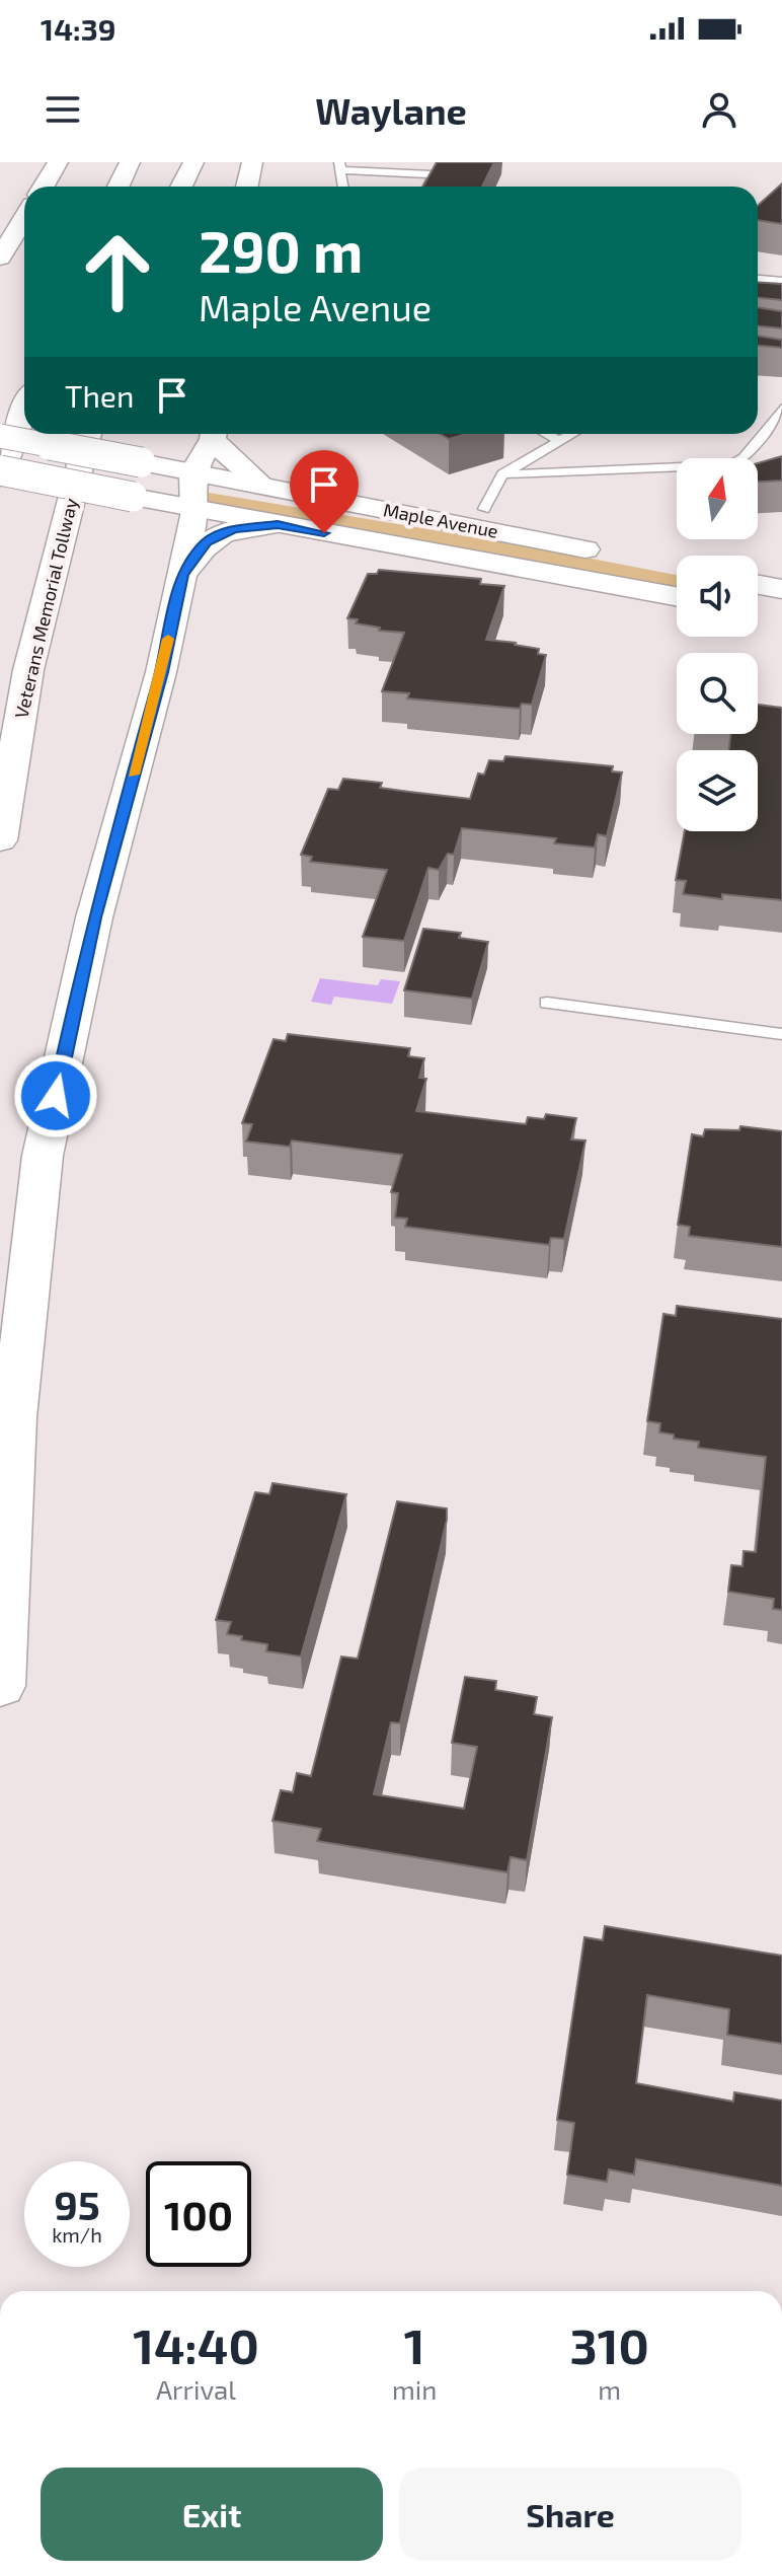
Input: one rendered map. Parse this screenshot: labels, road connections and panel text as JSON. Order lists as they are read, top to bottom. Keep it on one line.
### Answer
{"streets":{"main road":["Maple Avenue","Veterans Memorial Tollway"]},"north":"top","page":{"status":"14:39","header":"Waylane","turn":["290 m","Maple Avenue"],"then":"Then","speed":"95 km/h","limit":"100","eta":["14:40","Arrival","1","min","310","m"],"buttons":["Exit","Share"]}}
